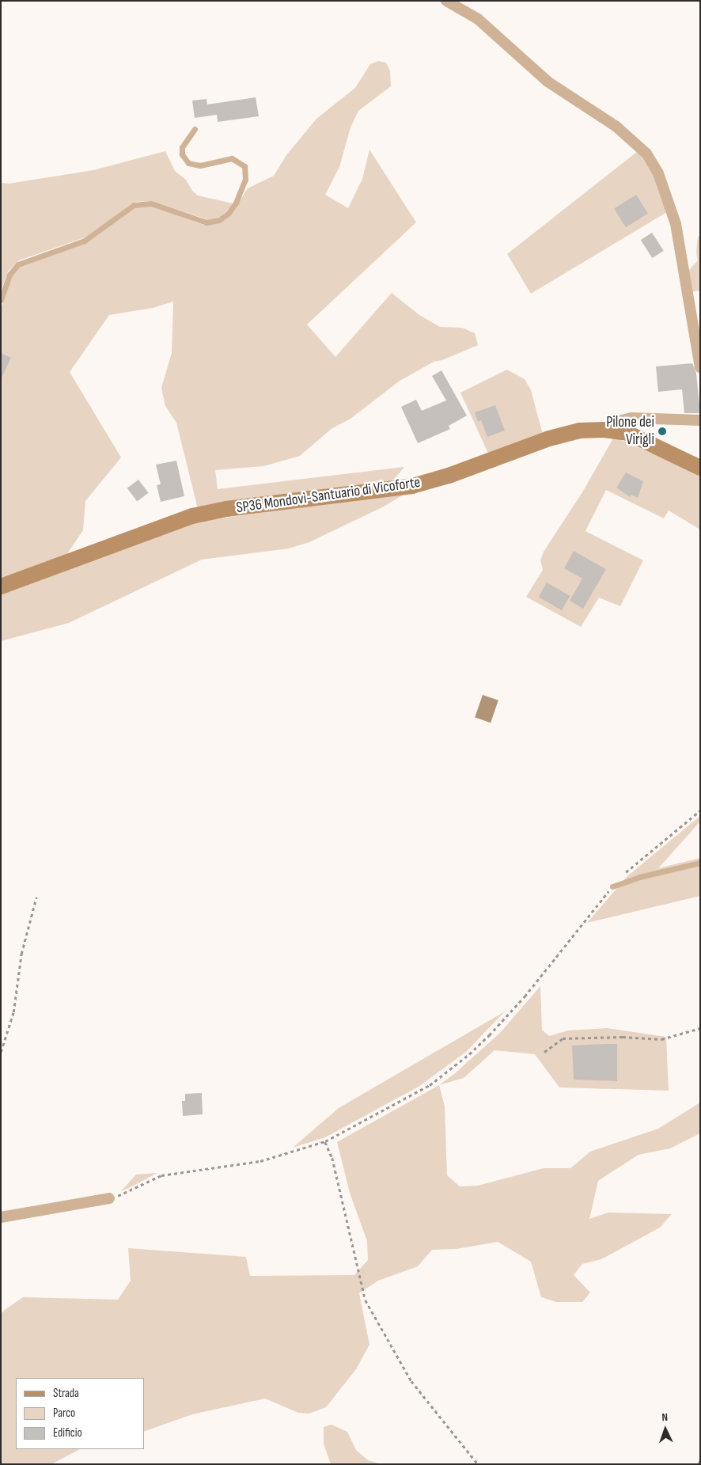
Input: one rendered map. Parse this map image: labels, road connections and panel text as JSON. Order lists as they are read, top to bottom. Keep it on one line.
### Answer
{"streets":{"main road":["SP36 Mondovì-Santuario di Vicoforte"]},"places":["Pilone dei Virigli"],"legend":["Strada","Parco","Edificio"],"north":"top"}
